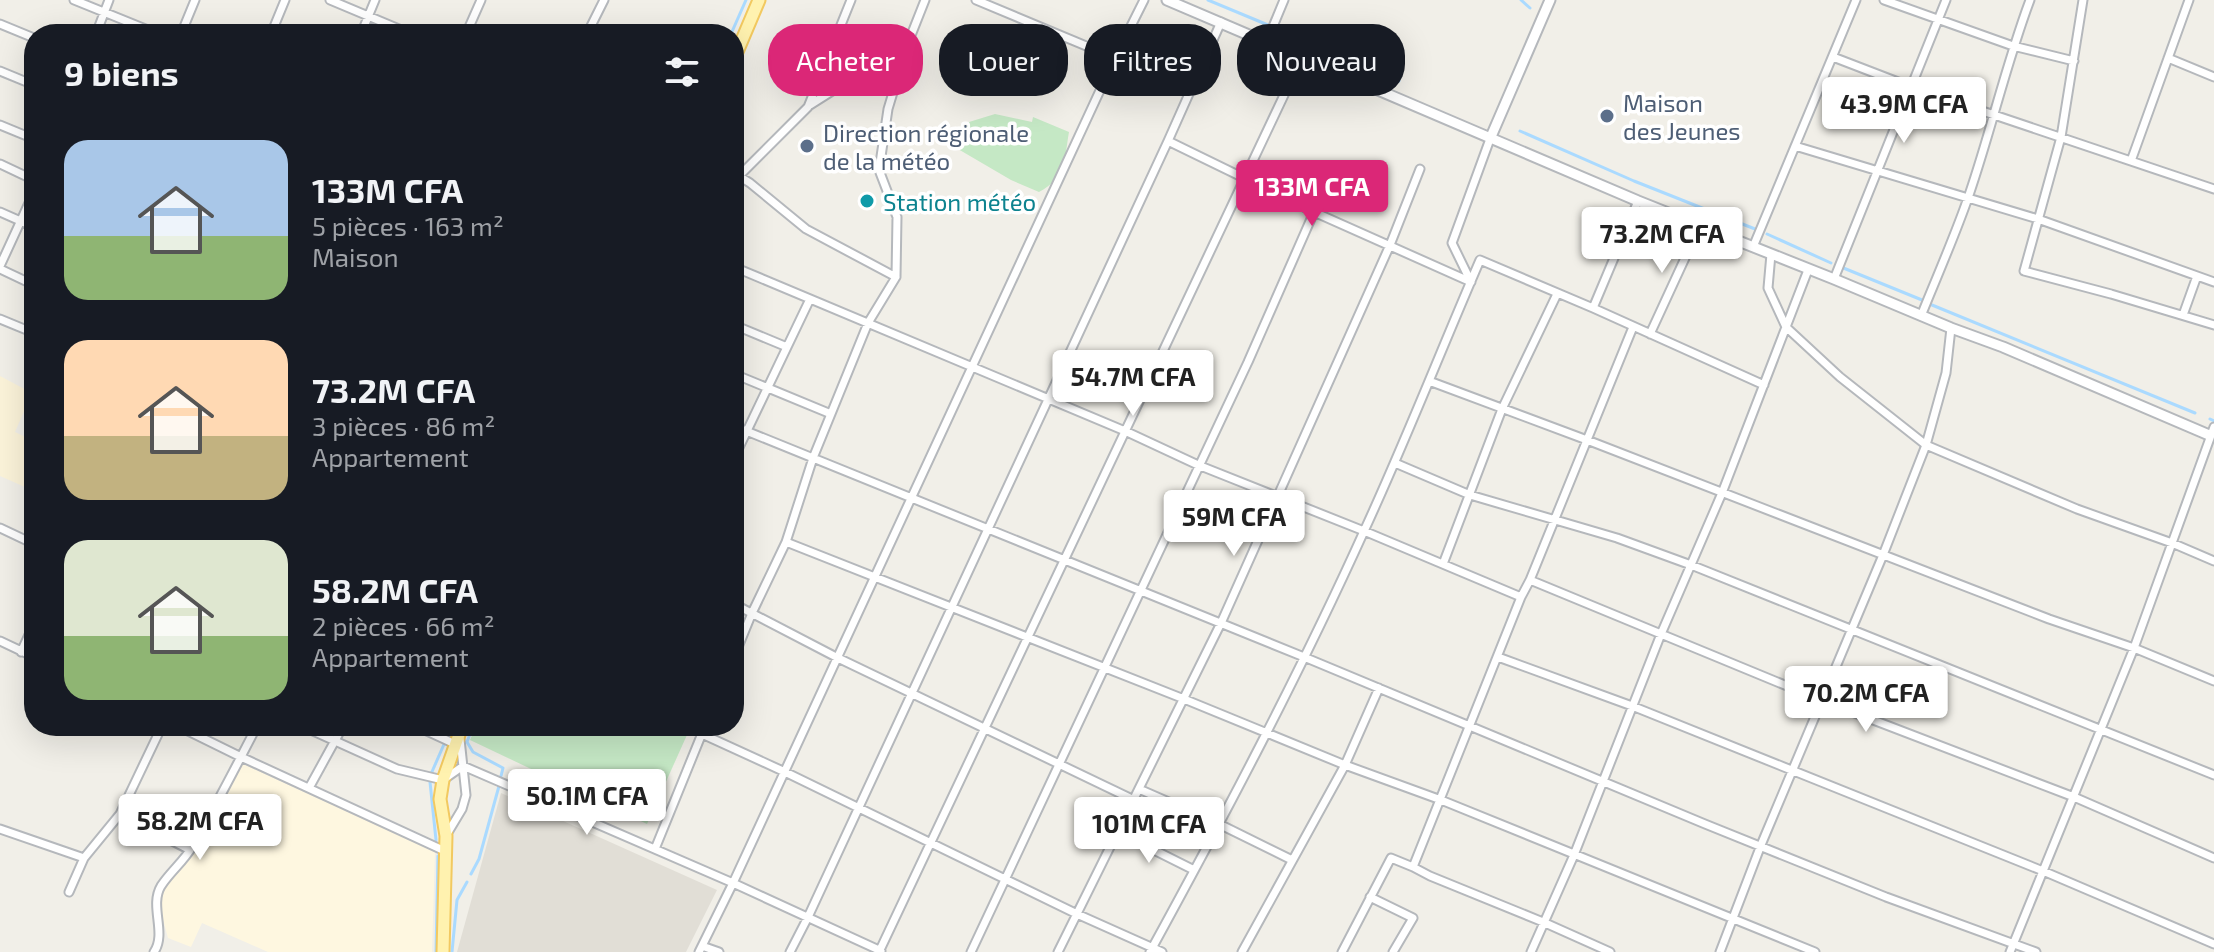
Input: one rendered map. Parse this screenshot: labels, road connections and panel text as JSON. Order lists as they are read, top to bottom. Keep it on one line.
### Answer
{"places":["Maison des Jeunes","Direction régionale de la météo","Station météo"],"page":{"chip":["Acheter","Louer","Filtres","Nouveau"],"heading":"9 biens","price":["43.9M CFA","133M CFA","73.2M CFA","54.7M CFA","59M CFA","70.2M CFA","50.1M CFA","58.2M CFA","101M CFA"],"list":[{"name":"133M CFA","note":"5 pièces · 163 m² · Maison"},{"name":"73.2M CFA","note":"3 pièces · 86 m² · Appartement"},{"name":"58.2M CFA","note":"2 pièces · 66 m² · Appartement"}]}}
